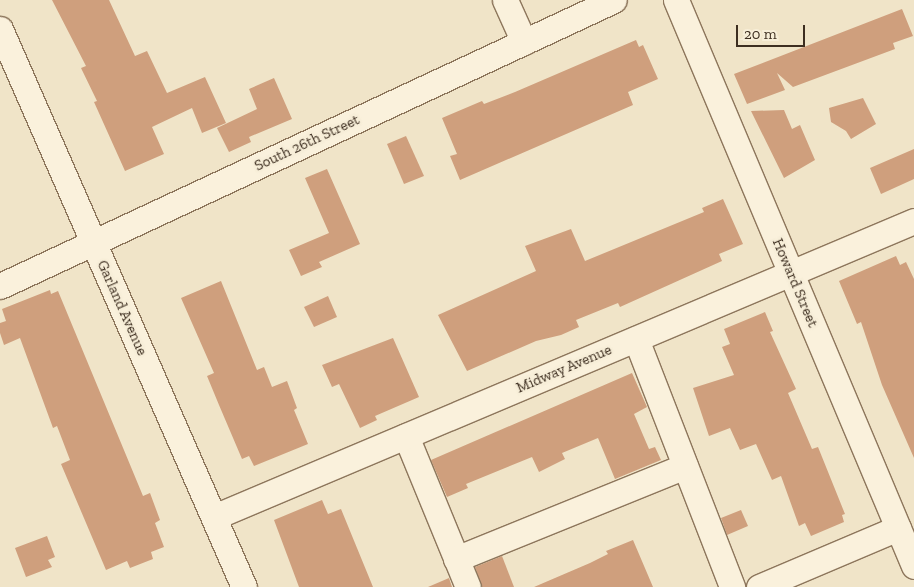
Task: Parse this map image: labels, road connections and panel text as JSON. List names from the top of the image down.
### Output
{
  "streets": {
    "street": [
      "South 26th Street",
      "Howard Street",
      "Garland Avenue",
      "Midway Avenue"
    ]
  },
  "crossings": [
    ["South 26th Street", "Garland Avenue"],
    ["Howard Street", "Midway Avenue"],
    ["Garland Avenue", "Midway Avenue"]
  ],
  "scale_bar": "20 m"
}
